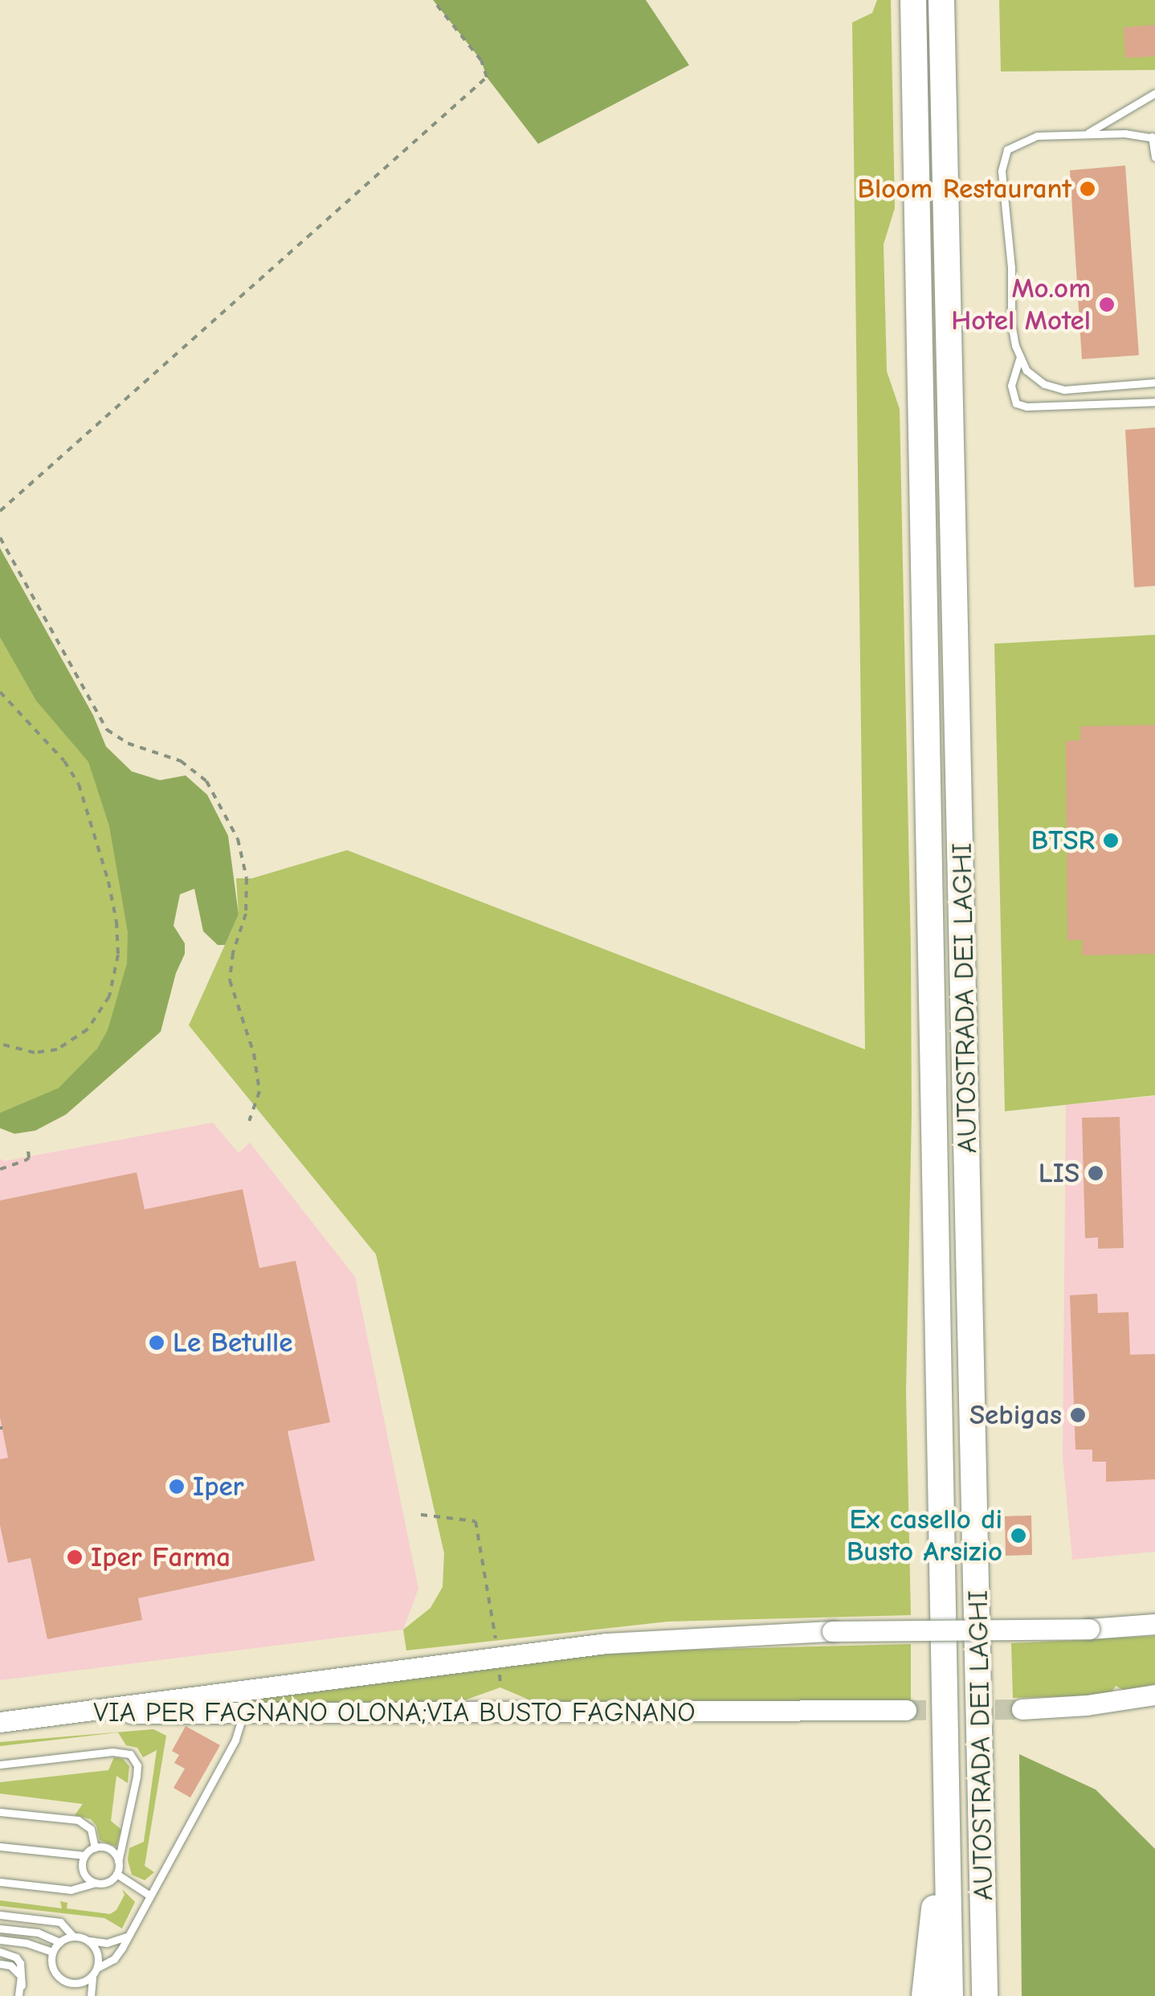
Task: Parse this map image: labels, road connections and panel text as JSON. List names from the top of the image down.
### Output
{
  "streets": {
    "highway": ["AUTOSTRADA DEI LAGHI"],
    "main road": ["VIA PER FAGNANO OLONA;VIA BUSTO FAGNANO"]
  },
  "places": [
    "Bloom Restaurant",
    "Mo.om Hotel Motel",
    "BTSR",
    "LIS",
    "Le Betulle",
    "Sebigas",
    "Iper",
    "Ex casello di Busto Arsizio",
    "Iper Farma"
  ]
}
